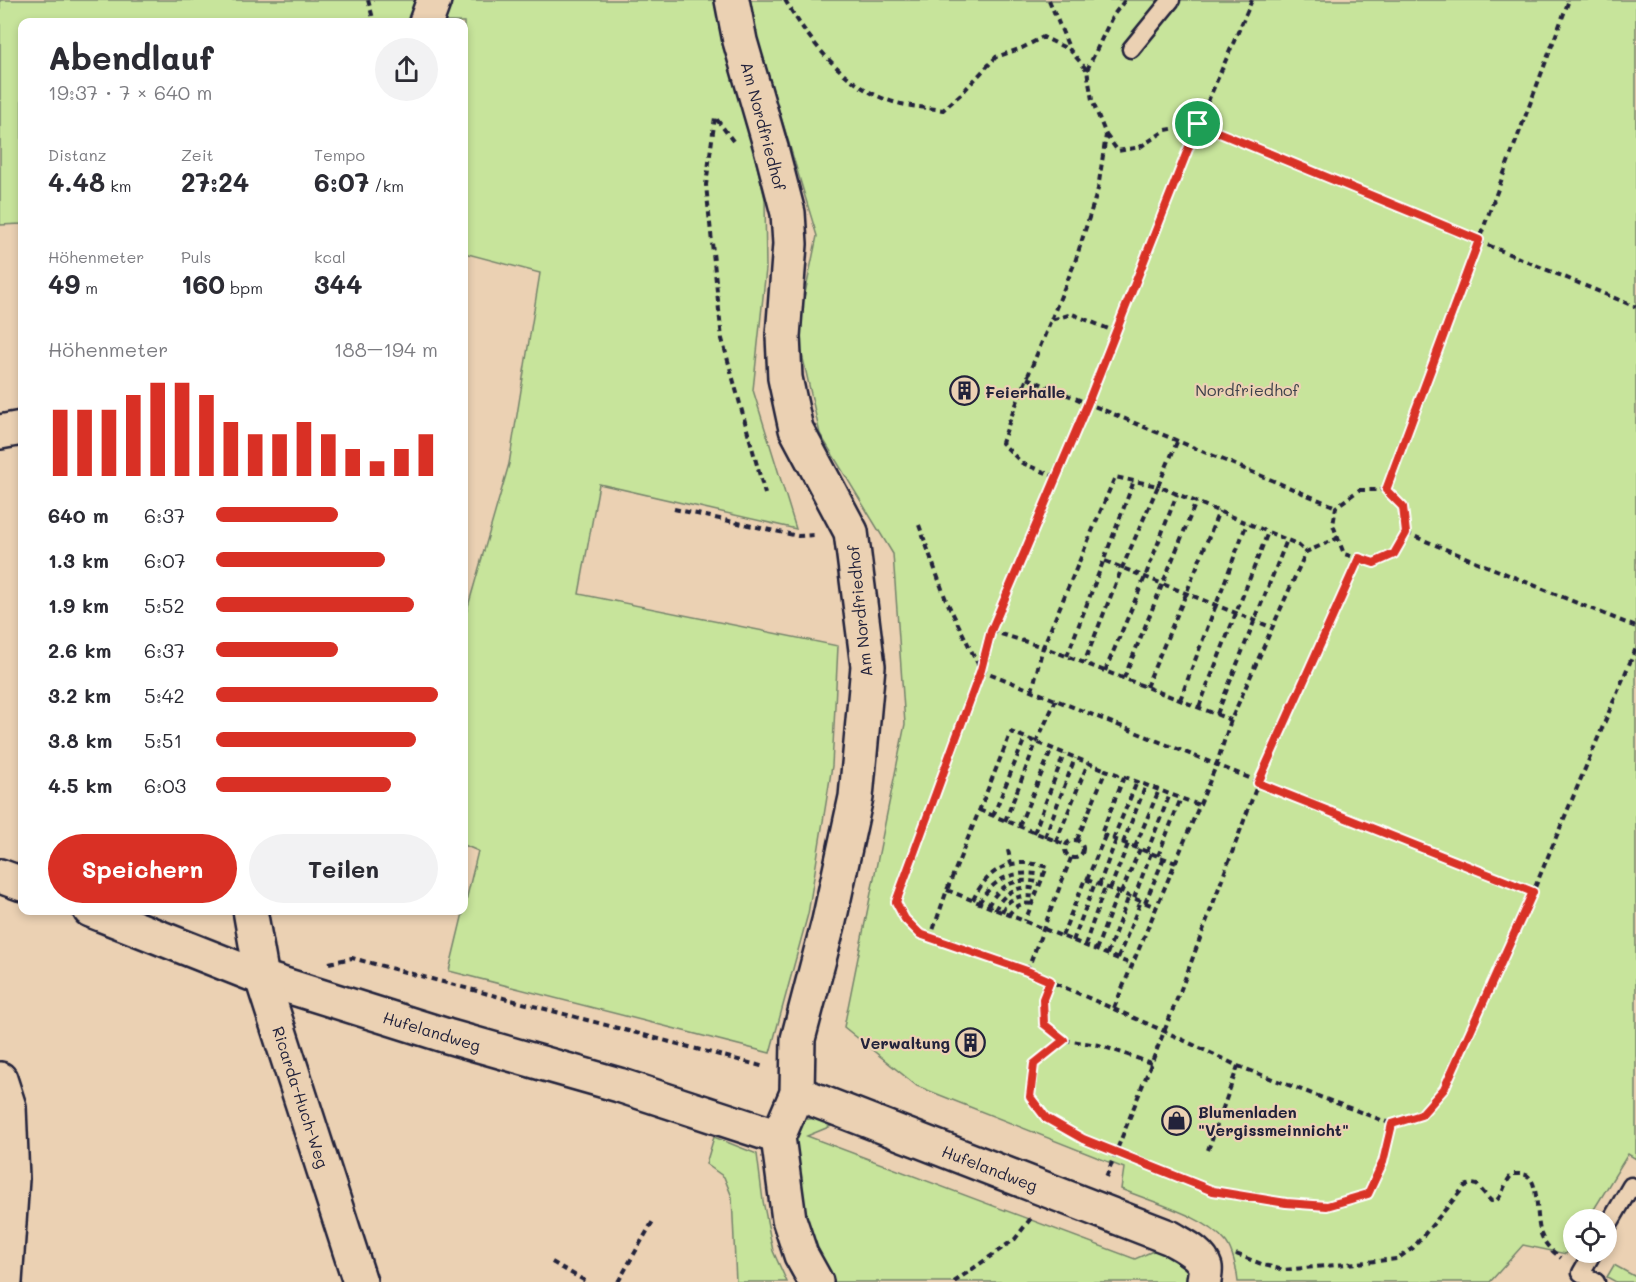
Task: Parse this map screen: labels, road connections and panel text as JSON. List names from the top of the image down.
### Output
{
  "streets": {
    "street": ["Am Nordfriedhof", "Hufelandweg", "Ricarda-Huch-Weg"]
  },
  "crossings": [
    ["Am Nordfriedhof", "Hufelandweg"],
    ["Hufelandweg", "Ricarda-Huch-Weg"]
  ],
  "parks": ["Nordfriedhof"],
  "places": {
    "building": ["Feierhalle", "Verwaltung"],
    "shop": ["Blumenladen \"Vergissmeinnicht\""]
  },
  "page": {
    "heading": ["Abendlauf", "19:37 · 7 × 640 m"],
    "stats": [
      ["Distanz", "4.48 km"],
      ["Zeit", "27:24"],
      ["Tempo", "6:07 /km"],
      ["Höhenmeter", "49 m"],
      ["Puls", "160 bpm"],
      ["kcal", "344"]
    ],
    "chart": ["Höhenmeter", "188–194 m"],
    "list": [
      {
        "name": "640 m",
        "note": "6:37"
      },
      {
        "name": "1.3 km",
        "note": "6:07"
      },
      {
        "name": "1.9 km",
        "note": "5:52"
      },
      {
        "name": "2.6 km",
        "note": "6:37"
      },
      {
        "name": "3.2 km",
        "note": "5:42"
      },
      {
        "name": "3.8 km",
        "note": "5:51"
      },
      {
        "name": "4.5 km",
        "note": "6:03"
      }
    ],
    "buttons": ["Speichern", "Teilen"]
  }
}
